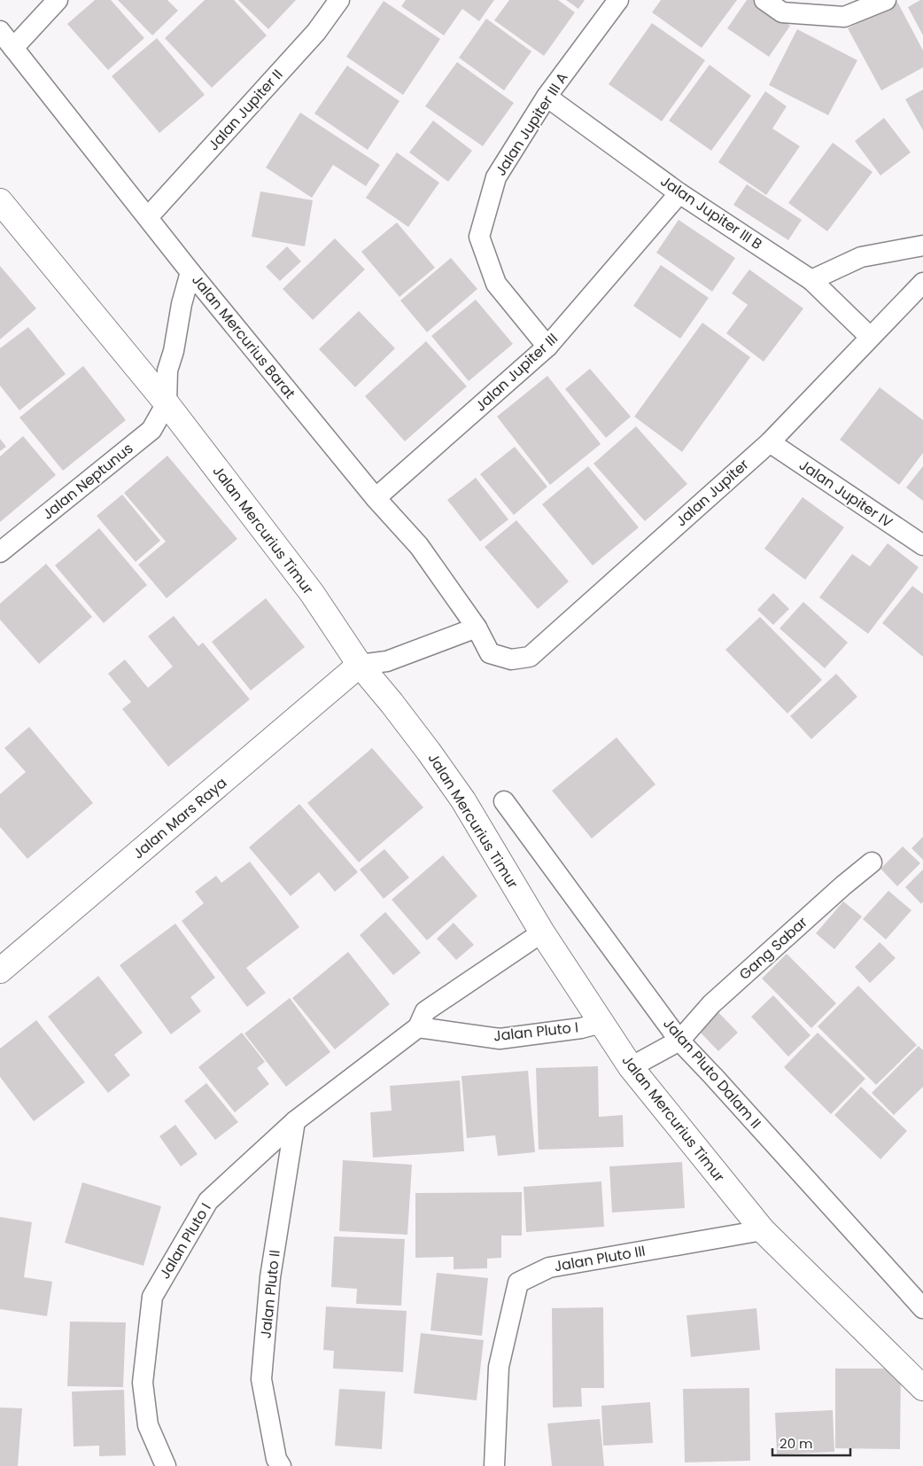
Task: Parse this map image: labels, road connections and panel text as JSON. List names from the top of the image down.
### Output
{
  "streets": {
    "street": [
      "Jalan Jupiter II",
      "Jalan Jupiter III A",
      "Jalan Jupiter III B",
      "Jalan Mercurius Barat",
      "Jalan Jupiter III",
      "Jalan Neptunus",
      "Jalan Jupiter",
      "Jalan Jupiter IV",
      "Jalan Mercurius Timur",
      "Jalan Mars Raya",
      "Gang Sabar",
      "Jalan Pluto I",
      "Jalan Pluto Dalam II",
      "Jalan Pluto III",
      "Jalan Pluto II"
    ]
  },
  "crossings": [
    ["Jalan Jupiter II", "Jalan Mercurius Barat"],
    ["Jalan Jupiter III A", "Jalan Jupiter III B"],
    ["Jalan Jupiter III A", "Jalan Jupiter III"],
    ["Jalan Jupiter III B", "Jalan Jupiter III"],
    ["Jalan Jupiter III B", "Jalan Jupiter"],
    ["Jalan Mercurius Barat", "Jalan Jupiter III"],
    ["Jalan Mercurius Barat", "Jalan Jupiter"],
    ["Jalan Neptunus", "Jalan Mercurius Timur"],
    ["Jalan Jupiter", "Jalan Jupiter IV"],
    ["Jalan Mercurius Timur", "Jalan Mars Raya"],
    ["Jalan Mercurius Timur", "Gang Sabar"],
    ["Jalan Mercurius Timur", "Jalan Pluto I"],
    ["Jalan Mercurius Timur", "Jalan Pluto III"],
    ["Gang Sabar", "Jalan Pluto Dalam II"],
    ["Jalan Pluto I", "Jalan Pluto II"]
  ],
  "scale_bar": "20 m"
}
